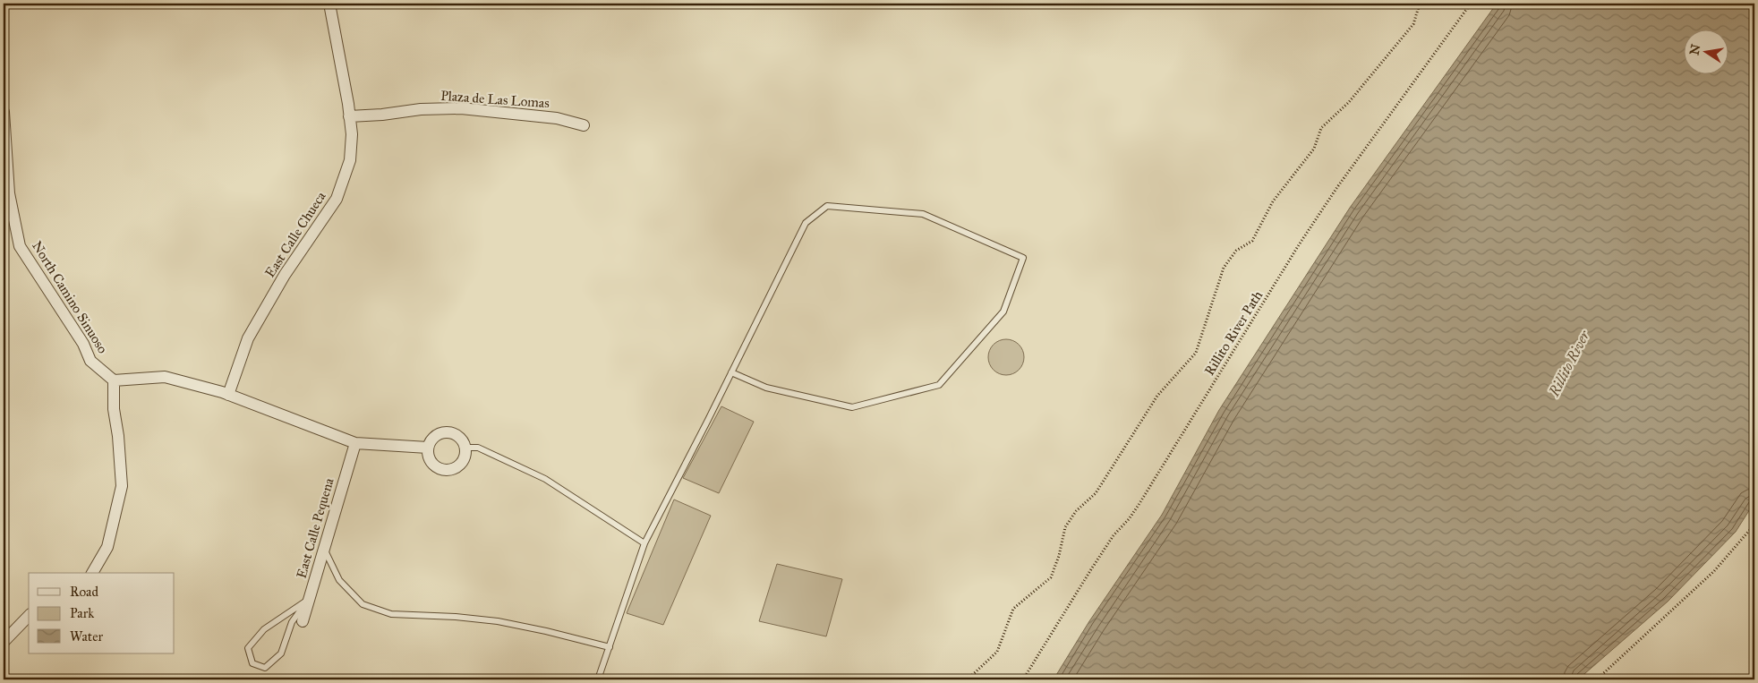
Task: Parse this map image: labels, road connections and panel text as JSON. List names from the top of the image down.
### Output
{
  "streets": {
    "street": [
      "Plaza de Las Lomas",
      "East Calle Chueca",
      "North Camino Sinuoso",
      "East Calle Pequena"
    ],
    "path": ["Rillito River Path"]
  },
  "crossings": [
    ["Plaza de Las Lomas", "East Calle Chueca"]
  ],
  "water": ["Rillito River"],
  "legend": ["Road", "Park", "Water"],
  "north": "left"
}
